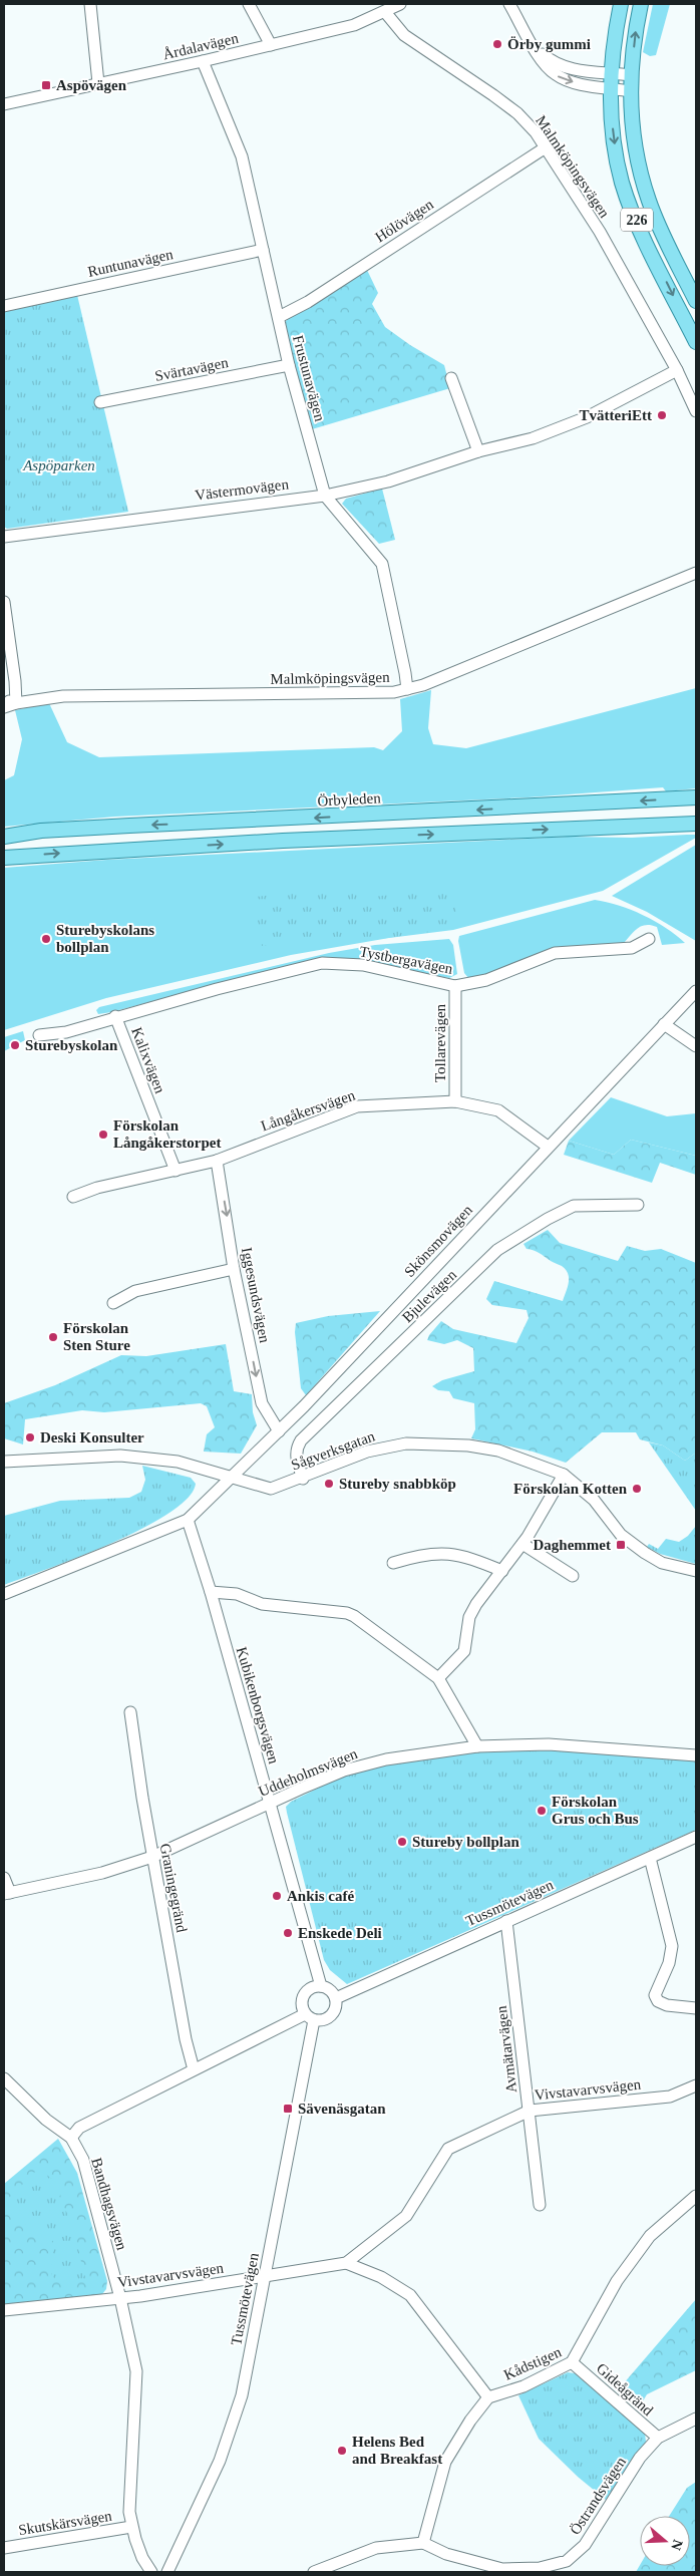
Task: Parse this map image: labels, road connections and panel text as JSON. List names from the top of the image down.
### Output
{
  "streets": {
    "main road": ["226", "Örbyleden"],
    "street": [
      "Årdalavägen",
      "Malmköpingsvägen",
      "Hölövägen",
      "Runtunavägen",
      "Svärtavägen",
      "Frustunavägen",
      "Västermovägen",
      "Tystbergavägen",
      "Tollarevägen",
      "Kalixvägen",
      "Långåkersvägen",
      "Skönsmovägen",
      "Iggesundsvägen",
      "Bjulevägen",
      "Sågverksgatan",
      "Kubikenborgsvägen",
      "Uddeholmsvägen",
      "Graningegränd",
      "Tussmötevägen",
      "Avmätarvägen",
      "Vivstavarvsvägen",
      "Bandhagsvägen",
      "Kådstigen",
      "Gideågränd",
      "Östrandsvägen",
      "Skutskärsvägen"
    ]
  },
  "crossings": [
    ["Årdalavägen", "Malmköpingsvägen"],
    ["Årdalavägen", "Frustunavägen"],
    ["Malmköpingsvägen", "Hölövägen"],
    ["Malmköpingsvägen", "Frustunavägen"],
    ["Malmköpingsvägen", "Västermovägen"],
    ["Hölövägen", "Frustunavägen"],
    ["Runtunavägen", "Frustunavägen"],
    ["Svärtavägen", "Frustunavägen"],
    ["Frustunavägen", "Västermovägen"],
    ["Tystbergavägen", "Tollarevägen"],
    ["Tystbergavägen", "Kalixvägen"],
    ["Tollarevägen", "Långåkersvägen"],
    ["Kalixvägen", "Långåkersvägen"],
    ["Långåkersvägen", "Skönsmovägen"],
    ["Långåkersvägen", "Iggesundsvägen"],
    ["Skönsmovägen", "Iggesundsvägen"],
    ["Skönsmovägen", "Sågverksgatan"],
    ["Bjulevägen", "Sågverksgatan"],
    ["Kubikenborgsvägen", "Uddeholmsvägen"],
    ["Kubikenborgsvägen", "Tussmötevägen"],
    ["Uddeholmsvägen", "Graningegränd"],
    ["Tussmötevägen", "Avmätarvägen"],
    ["Tussmötevägen", "Vivstavarvsvägen"],
    ["Avmätarvägen", "Vivstavarvsvägen"],
    ["Vivstavarvsvägen", "Bandhagsvägen"],
    ["Bandhagsvägen", "Skutskärsvägen"],
    ["Kådstigen", "Gideågränd"],
    ["Gideågränd", "Östrandsvägen"]
  ],
  "one_way": ["Iggesundsvägen"],
  "parks": ["Aspöparken"],
  "places": {
    "other": [
      "Örby gummi",
      "TvätteriEtt",
      "Sturebyskolans bollplan",
      "Sturebyskolan",
      "Förskolan Långåkerstorpet",
      "Förskolan Sten Sture",
      "Deski Konsulter",
      "Stureby snabbköp",
      "Förskolan Kotten",
      "Förskolan Grus och Bus",
      "Stureby bollplan",
      "Ankis café",
      "Enskede Deli",
      "Helens Bed and Breakfast"
    ],
    "transit": ["Aspövägen", "Daghemmet", "Sävenäsgatan"]
  },
  "north": "right"
}
